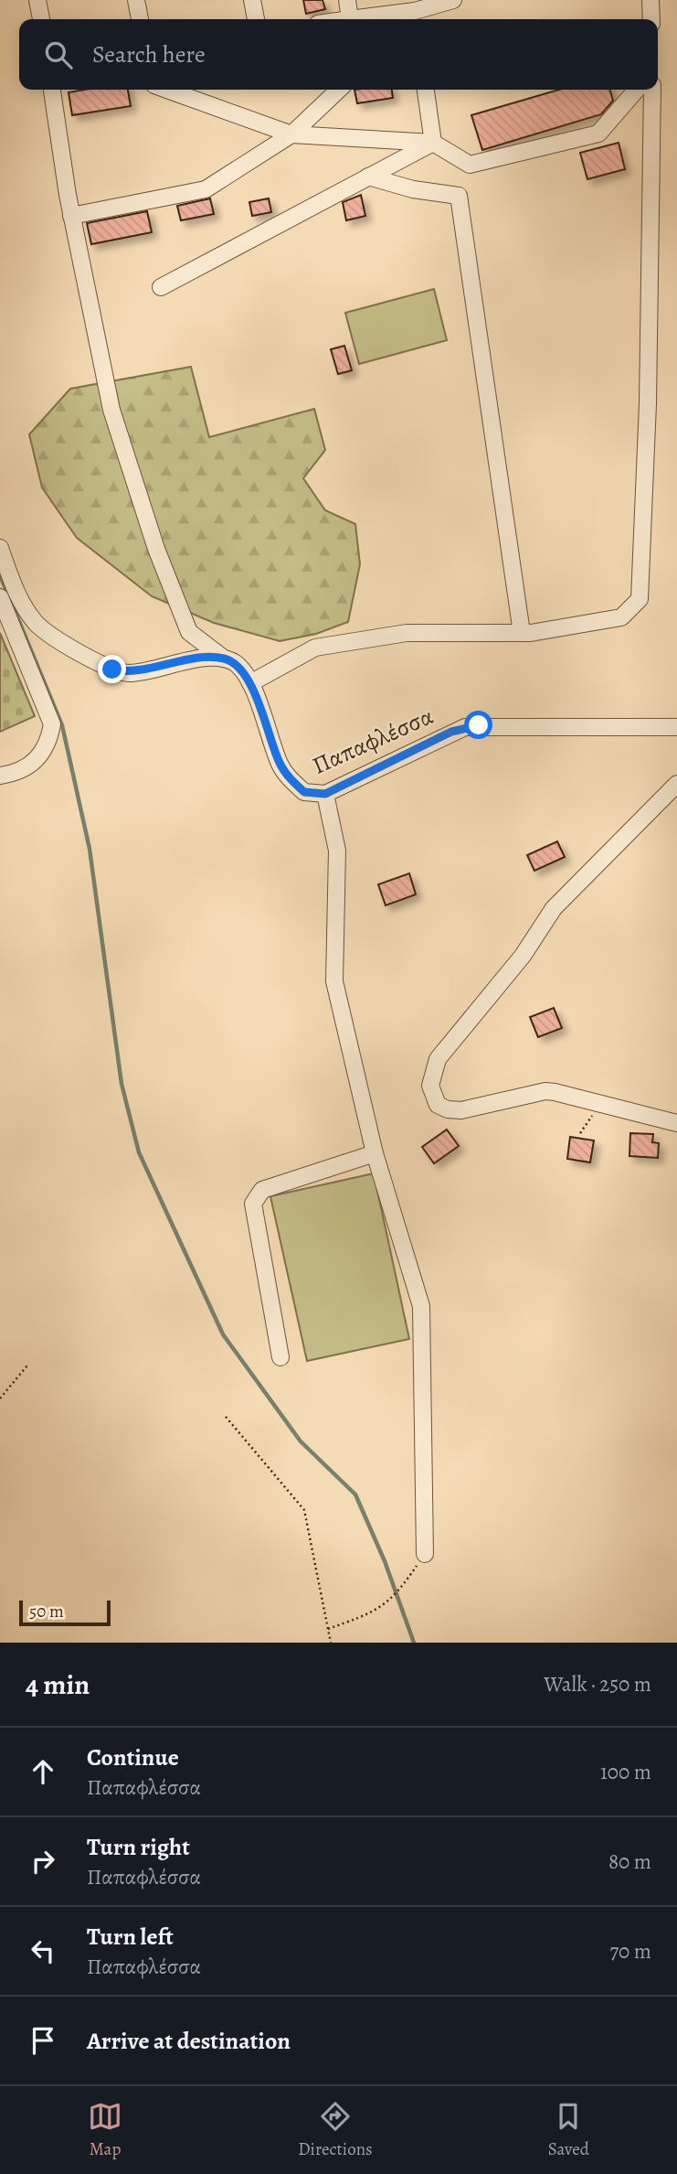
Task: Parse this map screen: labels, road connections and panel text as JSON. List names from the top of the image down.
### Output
{
  "streets": {
    "street": ["Παπαφλέσσα"]
  },
  "scale_bar": "50 m",
  "page": {
    "search": "Search here",
    "scale": "50 m",
    "heading": ["4 min", "Walk · 250 m"],
    "list": [
      ["Continue", "Παπαφλέσσα", "100 m"],
      ["Turn right", "Παπαφλέσσα", "80 m"],
      ["Turn left", "Παπαφλέσσα", "70 m"],
      "Arrive at destination"
    ],
    "nav": ["Map", "Directions", "Saved"]
  }
}
